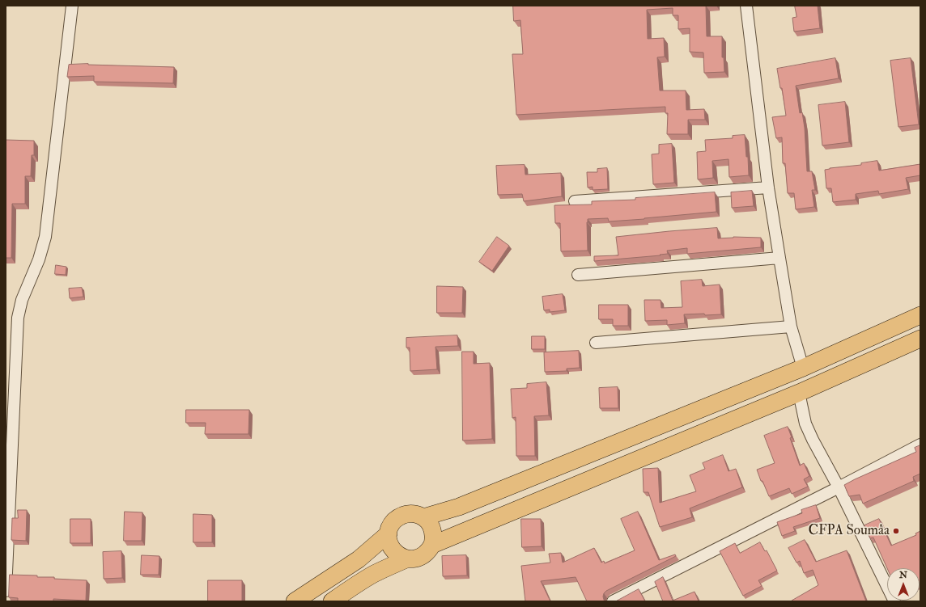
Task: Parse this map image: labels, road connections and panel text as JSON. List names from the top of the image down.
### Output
{
  "places": ["CFPA Soumâa"],
  "north": "top"
}
